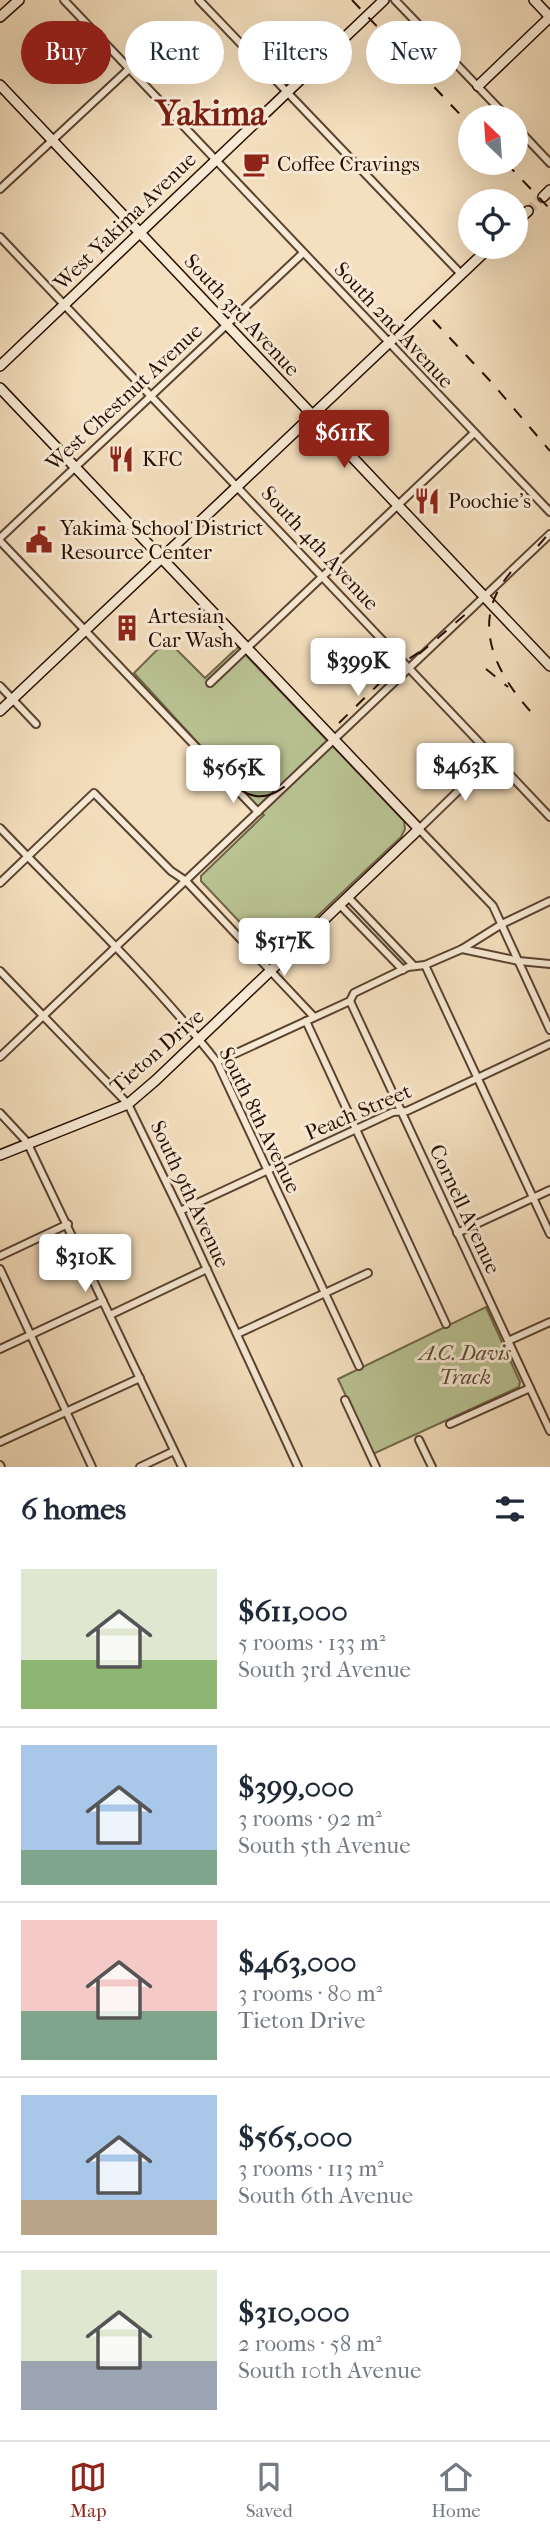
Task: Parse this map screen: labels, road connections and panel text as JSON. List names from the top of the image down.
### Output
{
  "streets": {
    "main road": ["West Yakima Avenue", "South 3rd Avenue", "Tieton Drive"],
    "street": [
      "South 2nd Avenue",
      "West Chestnut Avenue",
      "South 4th Avenue",
      "Peach Street",
      "South 8th Avenue",
      "South 9th Avenue",
      "Cornell Avenue"
    ]
  },
  "crossings": [
    ["West Yakima Avenue", "South 3rd Avenue"],
    ["West Yakima Avenue", "South 2nd Avenue"],
    ["West Yakima Avenue", "South 4th Avenue"],
    ["South 3rd Avenue", "West Chestnut Avenue"],
    ["South 2nd Avenue", "West Chestnut Avenue"],
    ["West Chestnut Avenue", "South 4th Avenue"],
    ["South 4th Avenue", "Tieton Drive"],
    ["Tieton Drive", "South 8th Avenue"],
    ["Tieton Drive", "South 9th Avenue"],
    ["Peach Street", "South 8th Avenue"],
    ["Peach Street", "South 9th Avenue"],
    ["Peach Street", "Cornell Avenue"]
  ],
  "districts": ["Yakima"],
  "parks": ["A.C. Davis Track"],
  "places": {
    "cafe": ["Coffee Cravings"],
    "restaurant": ["KFC", "Poochie's"],
    "public building": ["Yakima School District Resource Center"],
    "building": ["Artesian Car Wash"]
  },
  "north": "top left",
  "page": {
    "chip": [
      "Buy",
      "Rent",
      "Filters",
      "New"
    ],
    "price": [
      "$611K",
      "$399K",
      "$463K",
      "$565K",
      "$517K",
      "$310K"
    ],
    "heading": "6 homes",
    "list": [
      {
        "name": "$611,000",
        "note": "5 rooms · 133 m² · South 3rd Avenue"
      },
      {
        "name": "$399,000",
        "note": "3 rooms · 92 m² · South 5th Avenue"
      },
      {
        "name": "$463,000",
        "note": "3 rooms · 80 m² · Tieton Drive"
      },
      {
        "name": "$565,000",
        "note": "3 rooms · 113 m² · South 6th Avenue"
      },
      {
        "name": "$310,000",
        "note": "2 rooms · 58 m² · South 10th Avenue"
      }
    ],
    "tabs": ["Map", "Saved", "Home"]
  }
}
